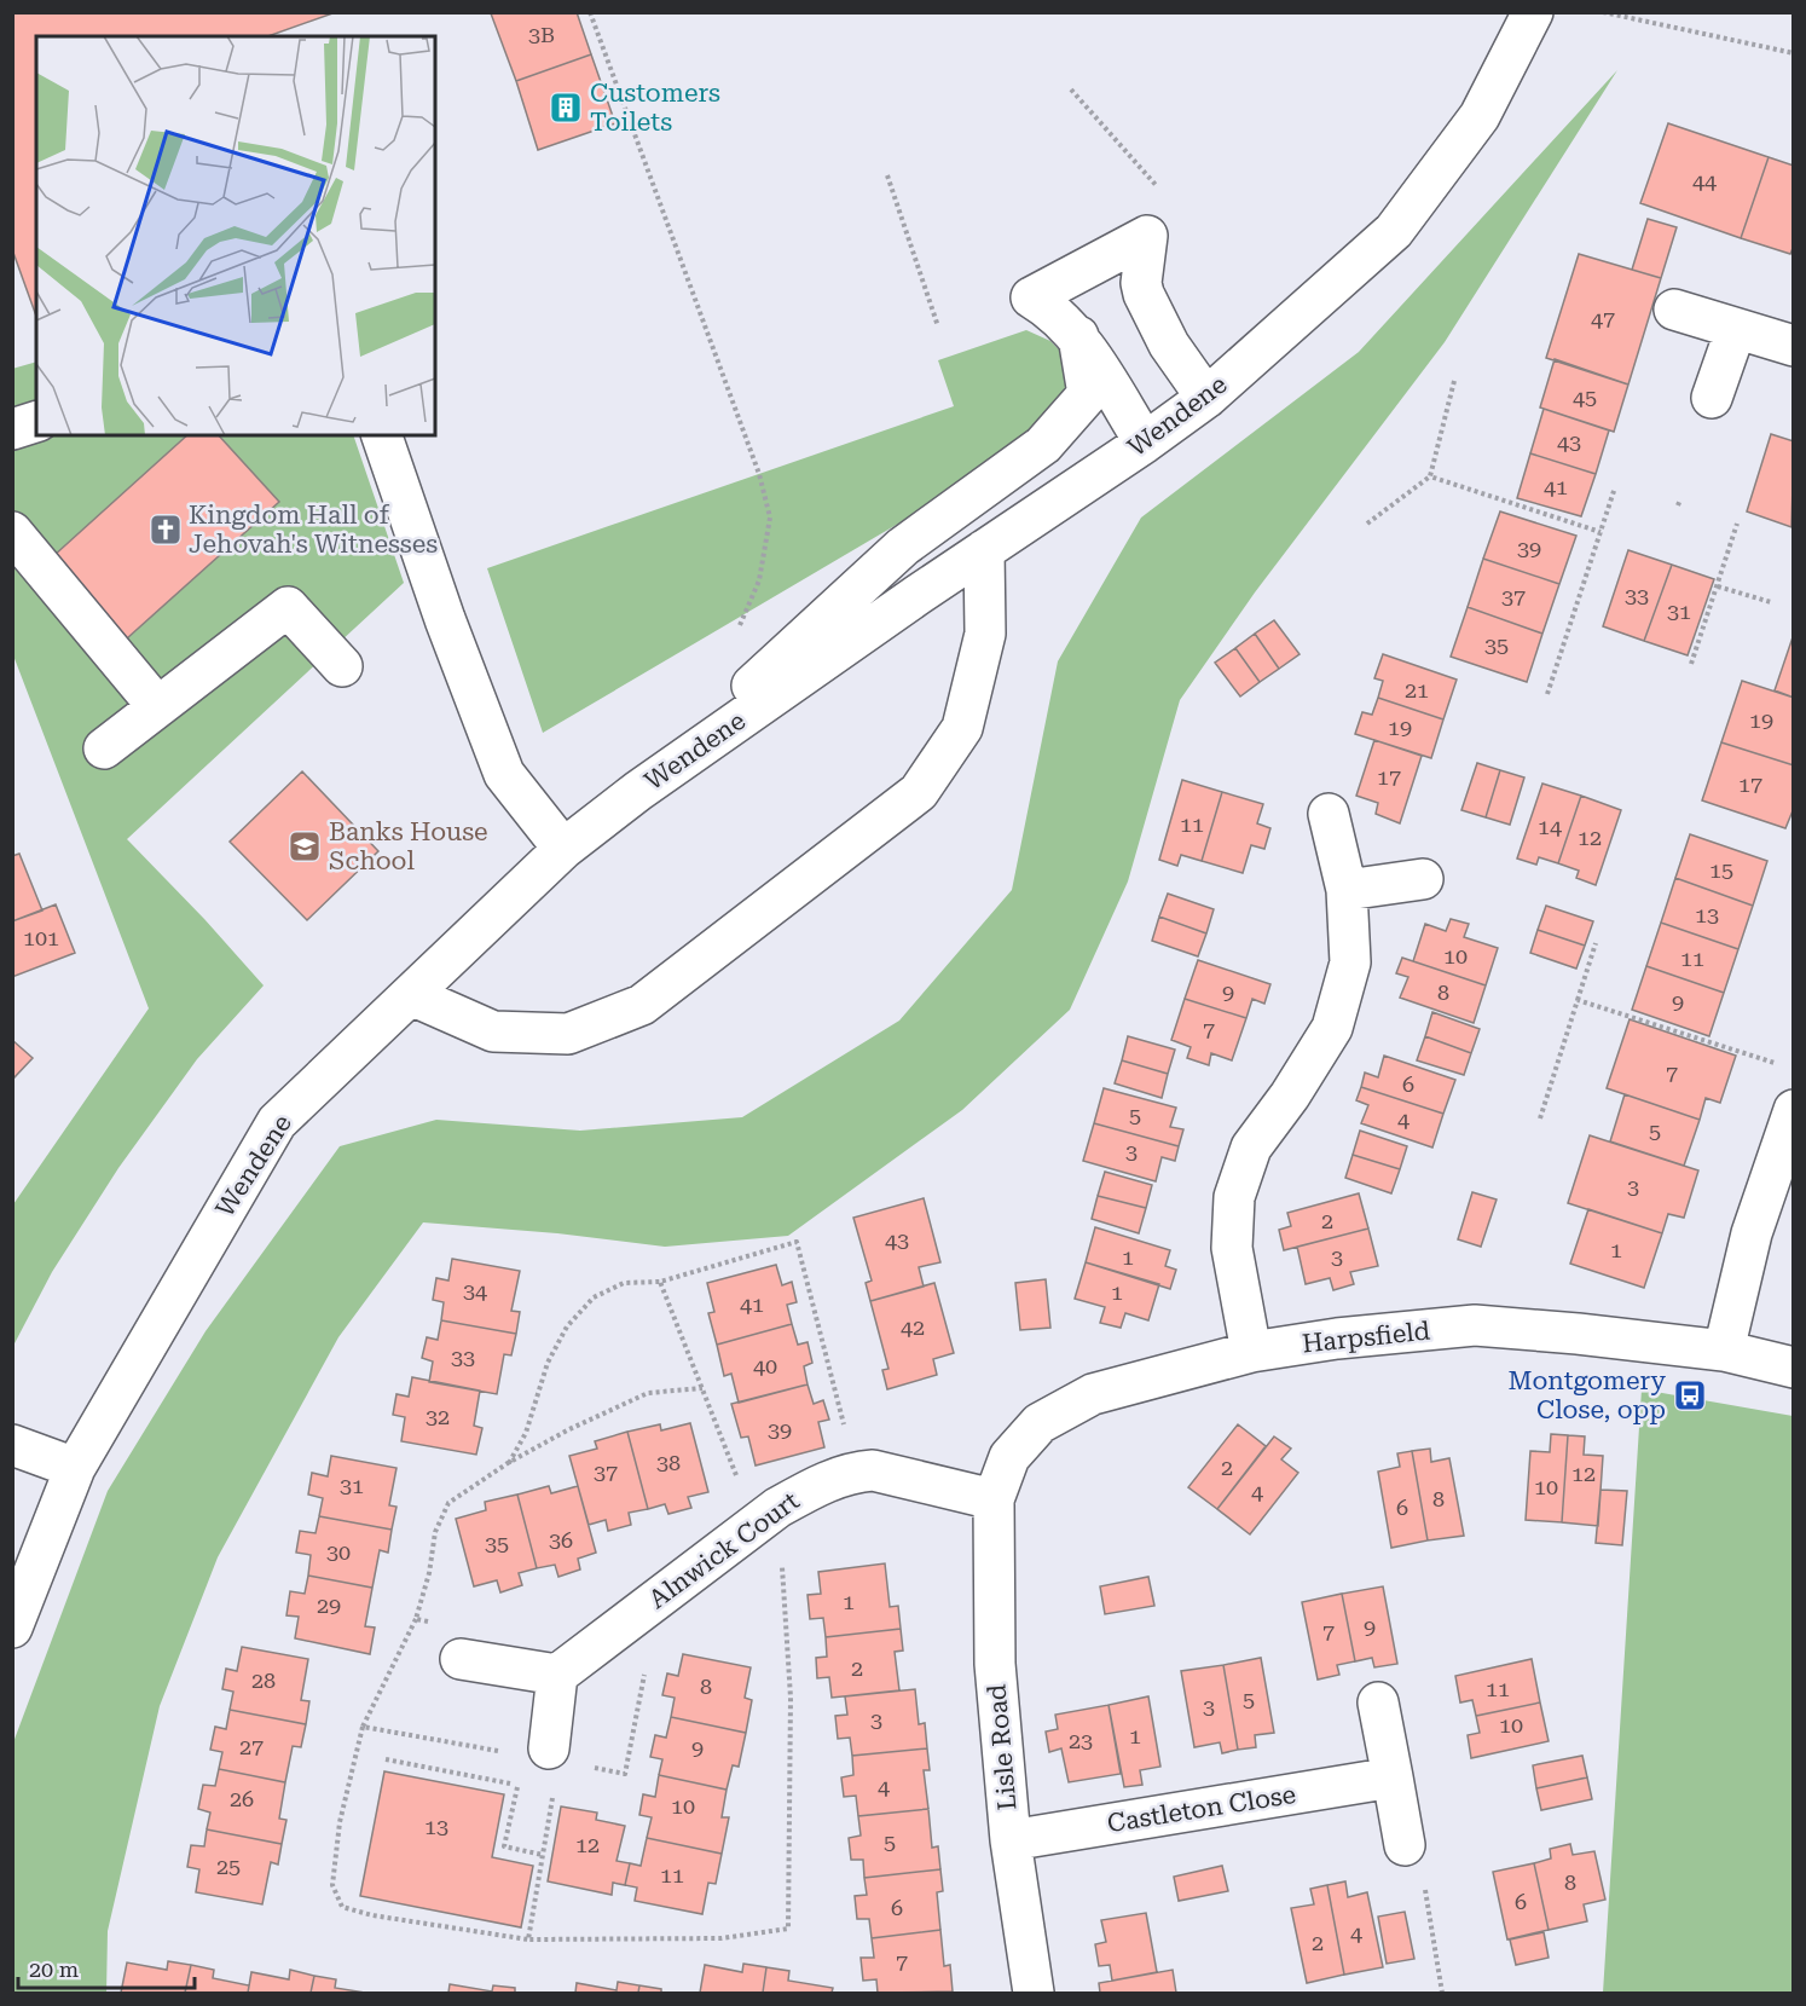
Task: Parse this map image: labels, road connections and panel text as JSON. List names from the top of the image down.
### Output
{
  "streets": {
    "street": [
      "Wendene",
      "Harpsfield",
      "Alnwick Court",
      "Lisle Road",
      "Castleton Close"
    ]
  },
  "crossings": [
    ["Harpsfield", "Alnwick Court"],
    ["Harpsfield", "Lisle Road"],
    ["Alnwick Court", "Lisle Road"],
    ["Lisle Road", "Castleton Close"]
  ],
  "places": {
    "building": ["Customers Toilets"],
    "church": ["Kingdom Hall of Jehovah's Witnesses"],
    "school or university": ["Banks House School"],
    "bus stop": ["Montgomery Close, opp"]
  },
  "house_numbers": [
    "3B",
    "44",
    "47",
    "45",
    "43",
    "41",
    "39",
    "33",
    "37",
    "31",
    "35",
    "21",
    "19",
    "19",
    "17",
    "17",
    "11",
    "14",
    "12",
    "15",
    "13",
    "101",
    "10",
    "11",
    "9",
    "8",
    "9",
    "7",
    "7",
    "6",
    "5",
    "4",
    "5",
    "3",
    "3",
    "2",
    "43",
    "1",
    "1",
    "3",
    "34",
    "1",
    "41",
    "42",
    "33",
    "40",
    "32",
    "39",
    "38",
    "2",
    "37",
    "12",
    "31",
    "10",
    "4",
    "8",
    "6",
    "36",
    "35",
    "30",
    "1",
    "29",
    "9",
    "7",
    "2",
    "28",
    "8",
    "11",
    "5",
    "3",
    "3",
    "10",
    "1",
    "23",
    "27",
    "9",
    "4",
    "26",
    "10",
    "13",
    "5",
    "12",
    "25",
    "11",
    "8",
    "6",
    "6",
    "4",
    "2",
    "7"
  ],
  "scale_bar": "20 m"
}
